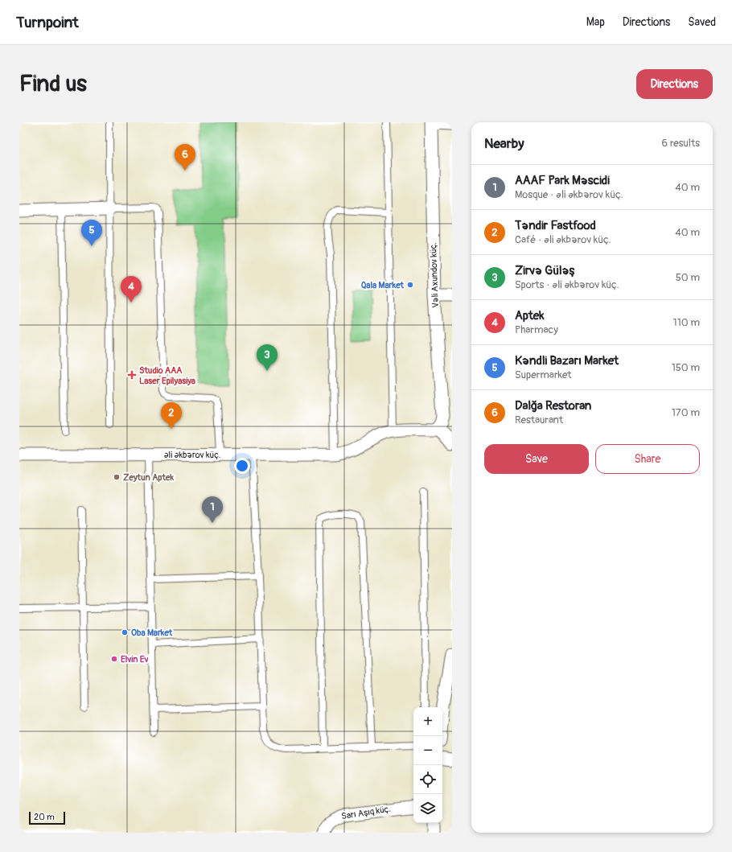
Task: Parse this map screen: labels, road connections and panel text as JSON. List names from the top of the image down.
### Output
{
  "streets": {
    "street": ["Vəli Axundov küç.", "Əli Əkbərov küç.", "Sarı Aşıq küç."]
  },
  "crossings": [
    ["Vəli Axundov küç.", "Əli Əkbərov küç."]
  ],
  "places": {
    "other": [
      "Qala Market",
      "Zeytun Aptek",
      "Oba Market",
      "Elvin Ev"
    ],
    "health": ["Studio AAA Laser Epilyasiya"]
  },
  "scale_bar": "20 m",
  "page": {
    "header": "Turnpoint",
    "nav": ["Map", "Directions", "Saved"],
    "buttons": [
      "Directions",
      ["Save", "Share"]
    ],
    "title": "Find us",
    "heading": ["Nearby", "6 results"],
    "pins": [
      "6",
      "5",
      "4",
      "3",
      "2",
      "1"
    ],
    "list": [
      {
        "mark": "1",
        "name": "AAAF Park Məscidi",
        "note": "Mosque · Əli Əkbərov küç.",
        "value": "40 m"
      },
      {
        "mark": "2",
        "name": "Təndir Fastfood",
        "note": "Café · Əli Əkbərov küç.",
        "value": "40 m"
      },
      {
        "mark": "3",
        "name": "Zirvə Güləş",
        "note": "Sports · Əli Əkbərov küç.",
        "value": "50 m"
      },
      {
        "mark": "4",
        "name": "Aptek",
        "note": "Pharmacy",
        "value": "110 m"
      },
      {
        "mark": "5",
        "name": "Kəndli Bazarı Market",
        "note": "Supermarket",
        "value": "150 m"
      },
      {
        "mark": "6",
        "name": "Dalğa Restoran",
        "note": "Restaurant",
        "value": "170 m"
      }
    ],
    "map_buttons": ["+", "−"],
    "scale": "20 m"
  }
}
